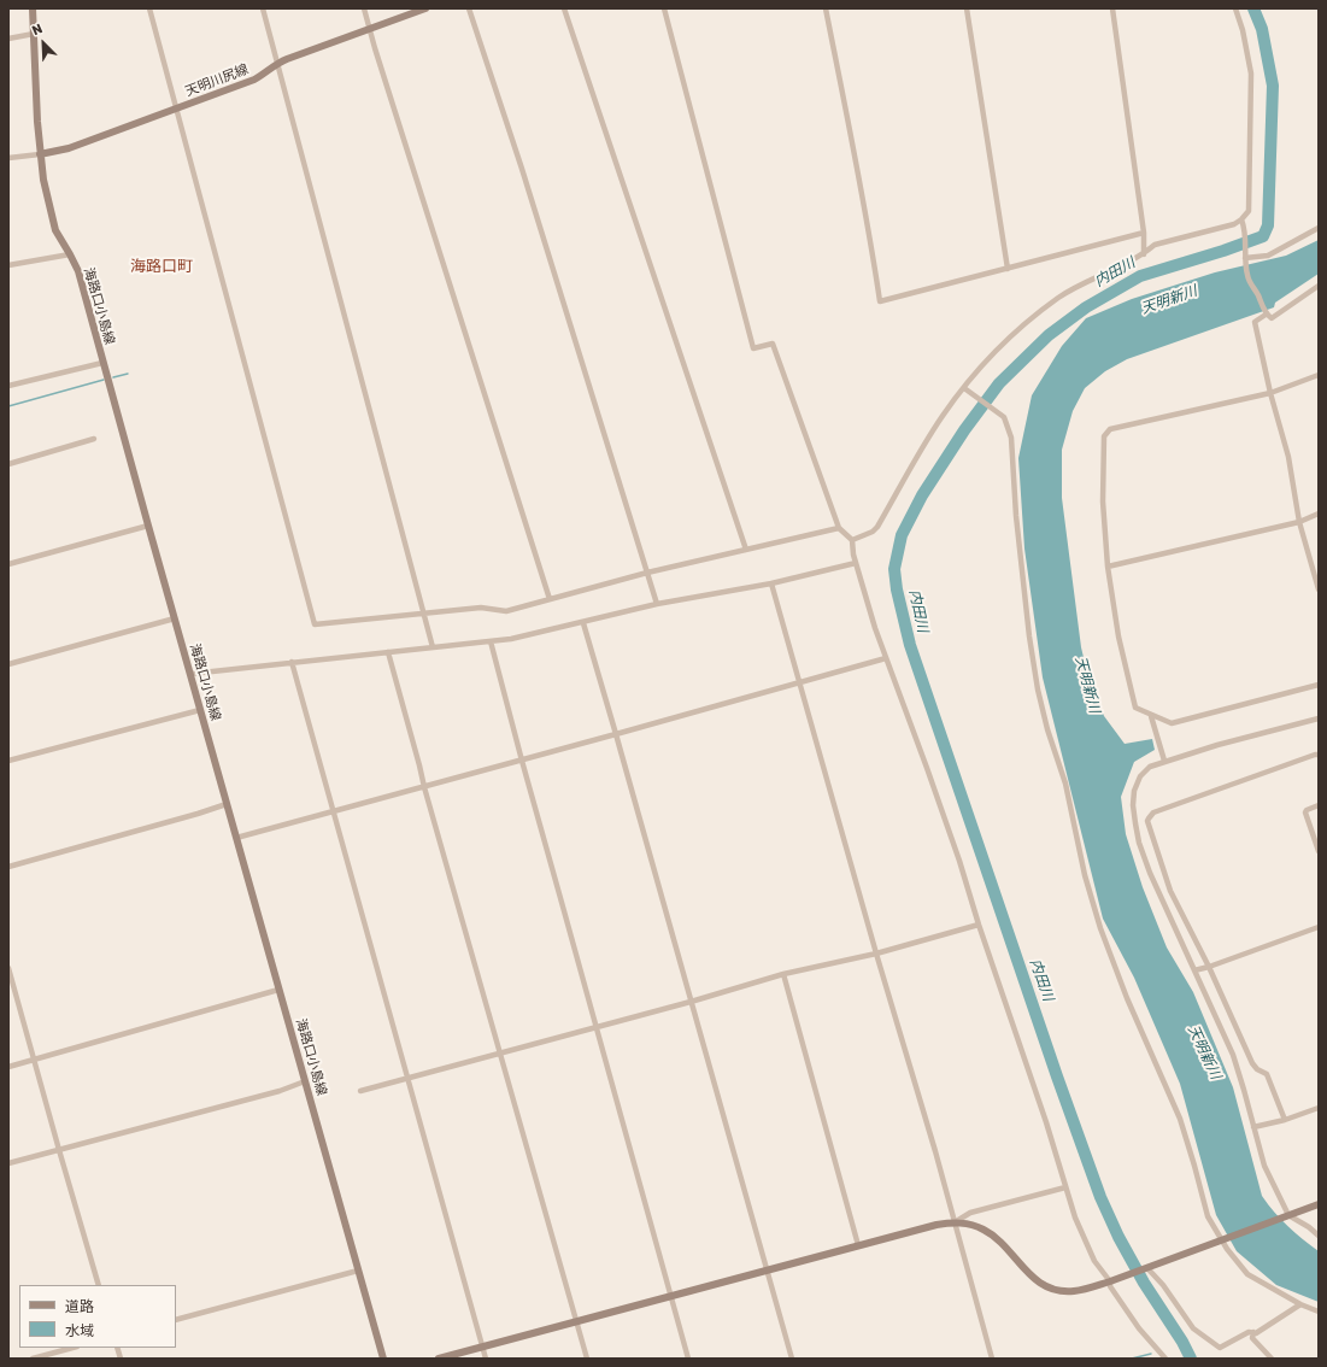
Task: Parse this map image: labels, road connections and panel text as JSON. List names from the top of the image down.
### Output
{
  "streets": {
    "main road": ["天明川尻線", "海路口小島線"]
  },
  "crossings": [
    ["天明川尻線", "海路口小島線"]
  ],
  "districts": ["海路口町"],
  "water": ["内田川", "天明新川"],
  "legend": ["道路", "水域"],
  "north": "top left"
}
